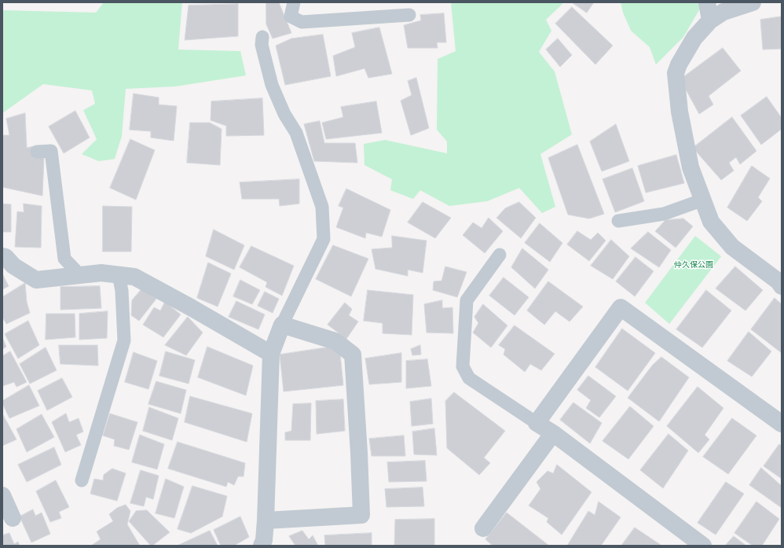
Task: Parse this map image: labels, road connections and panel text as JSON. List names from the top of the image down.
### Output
{
  "parks": ["仲久保公園"]
}
